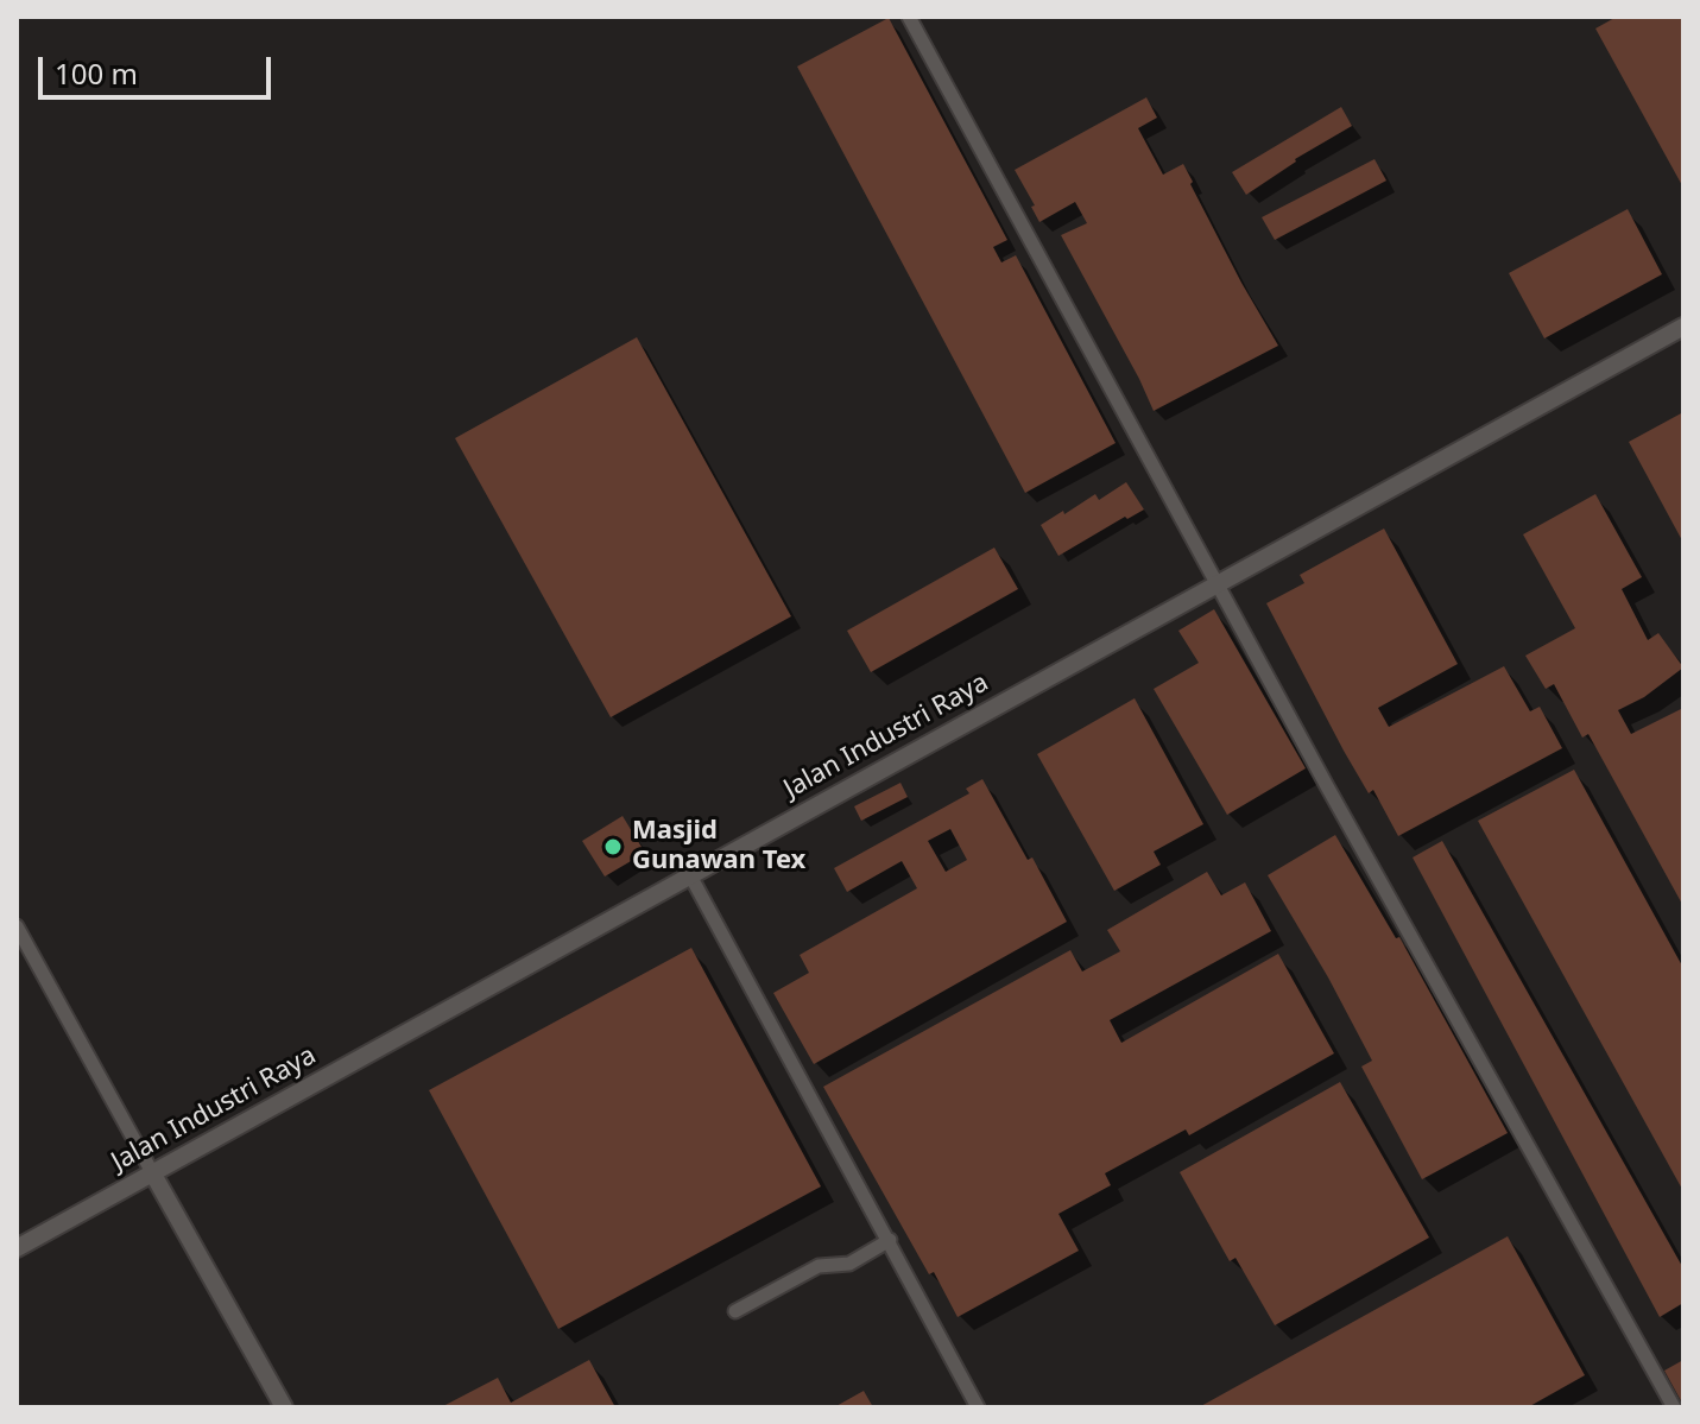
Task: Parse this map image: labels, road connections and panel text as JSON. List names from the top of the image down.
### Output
{
  "streets": {
    "street": ["Jalan Industri Raya"]
  },
  "places": ["Masjid Gunawan Tex"],
  "scale_bar": "100 m"
}
